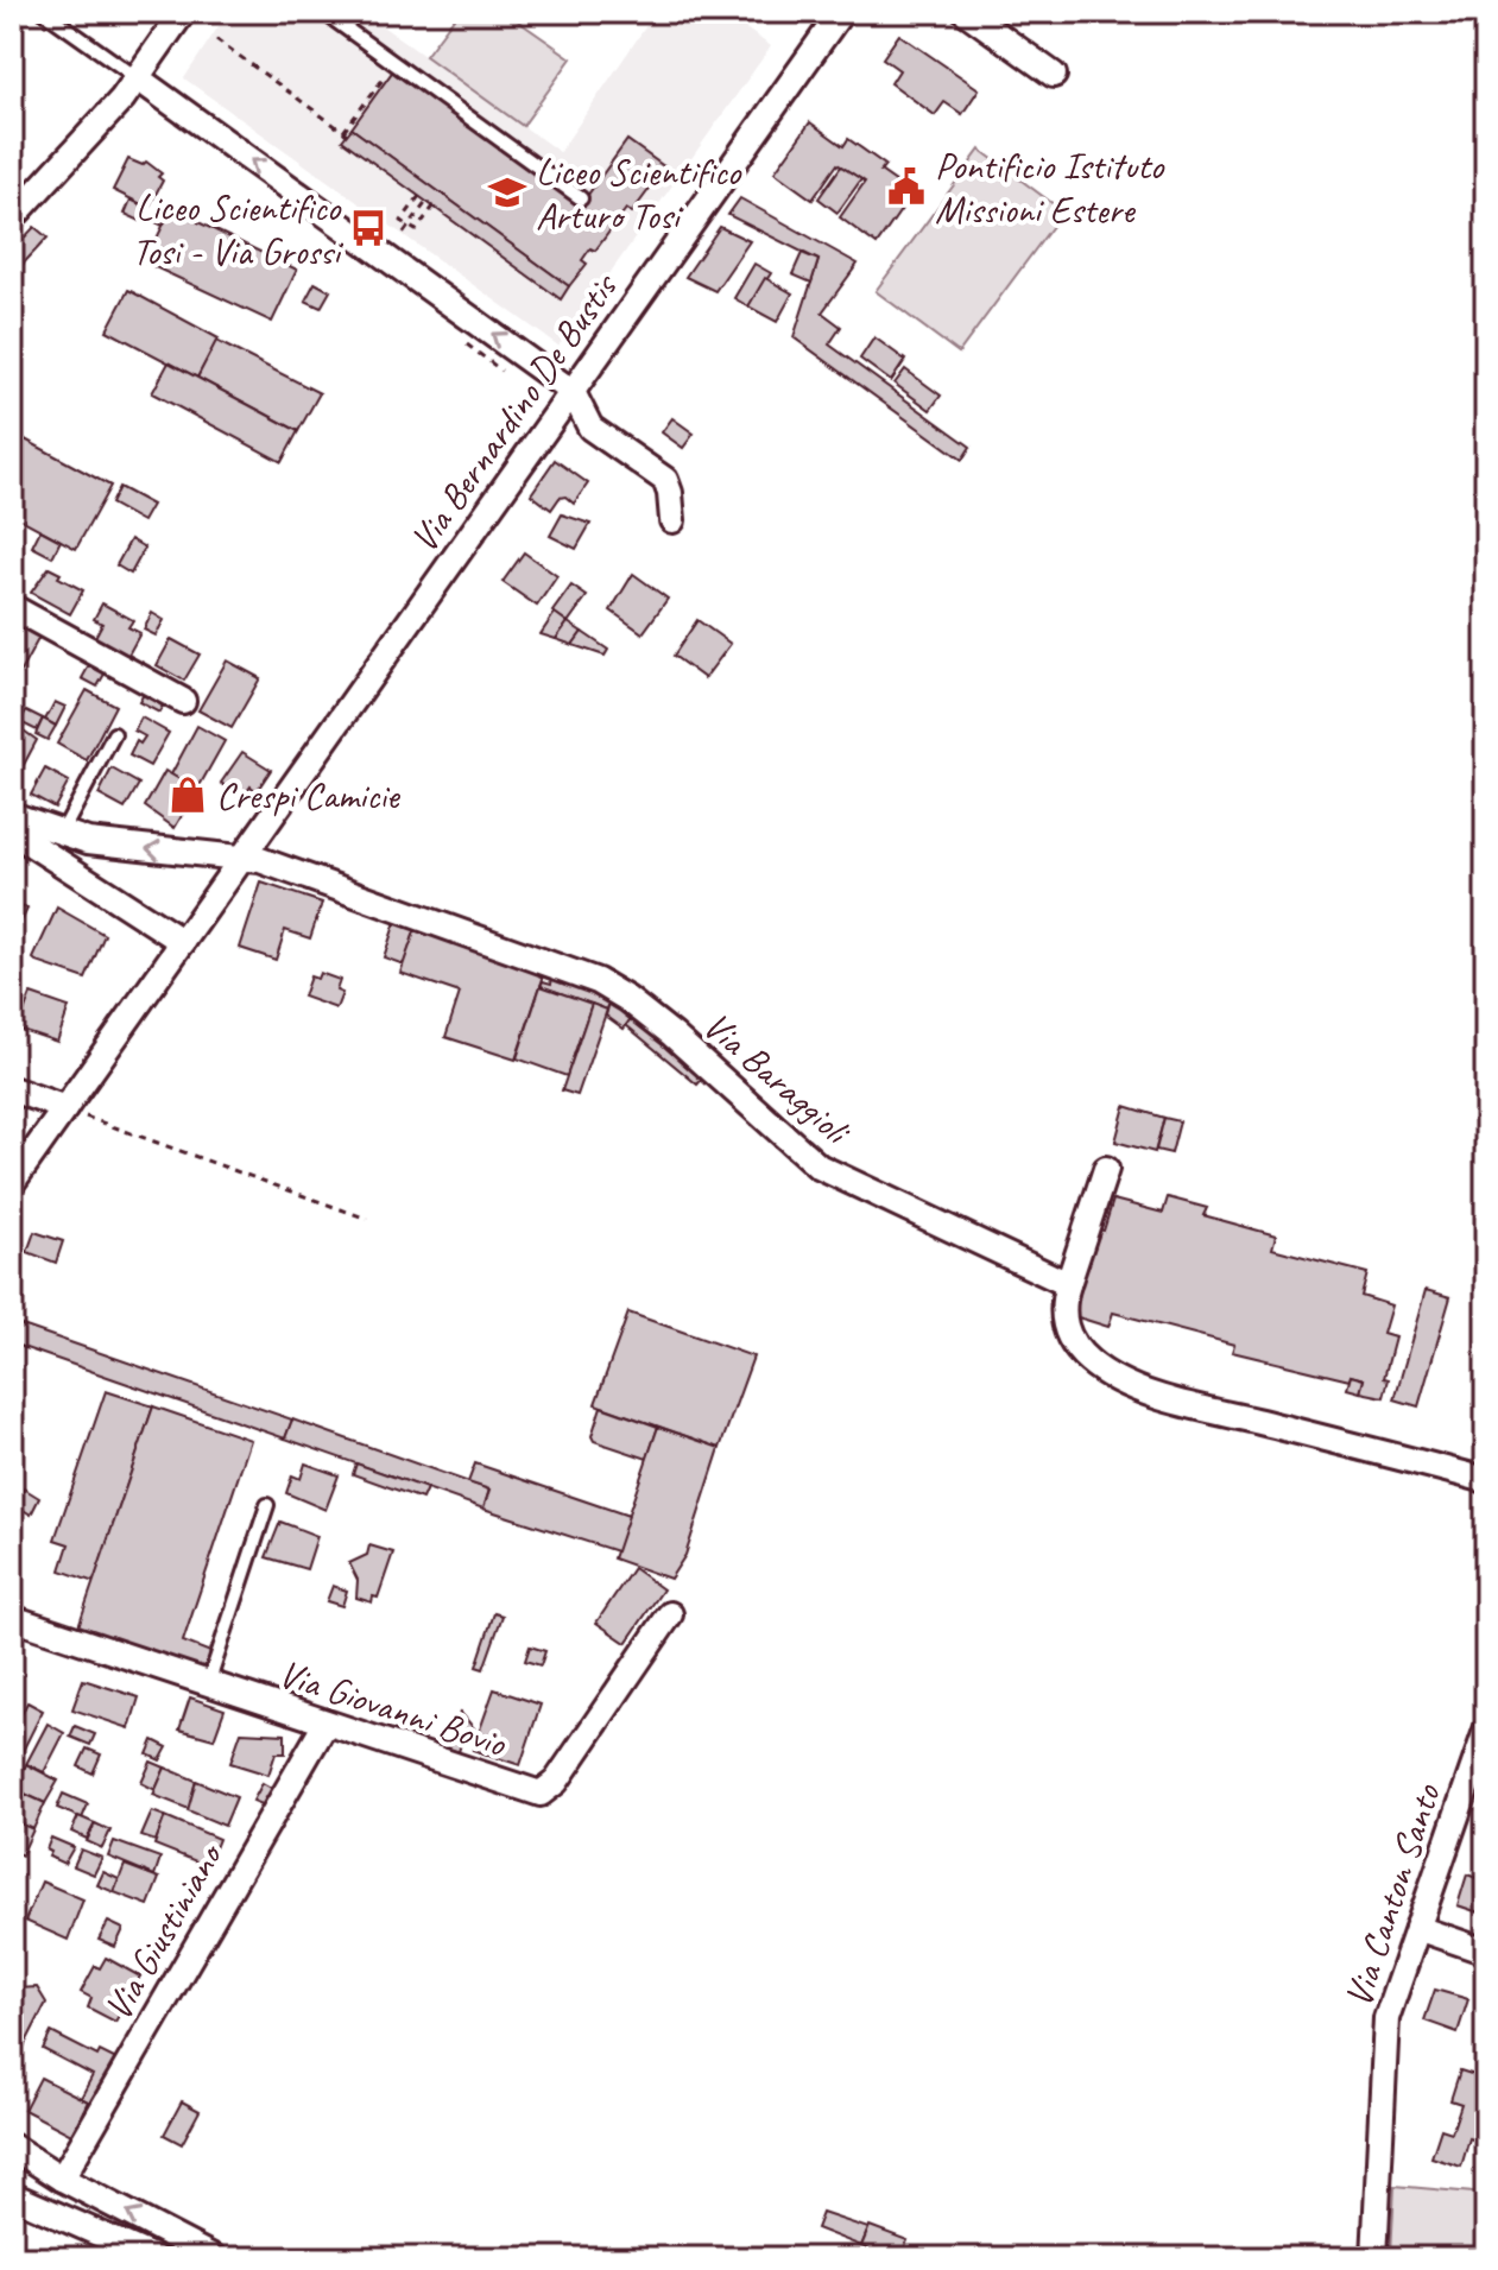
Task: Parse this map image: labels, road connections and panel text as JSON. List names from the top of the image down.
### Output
{
  "streets": {
    "street": [
      "Via Bernardino De Bustis",
      "Via Baraggioli",
      "Via Giovanni Bovio",
      "Via Canton Santo",
      "Via Giustiniano"
    ]
  },
  "crossings": [
    ["Via Bernardino De Bustis", "Via Baraggioli"],
    ["Via Giovanni Bovio", "Via Giustiniano"]
  ],
  "places": {
    "public building": ["Pontificio Istituto Missioni Estere"],
    "school or university": ["Liceo Scientifico Arturo Tosi"],
    "bus stop": ["Liceo Scientifico Tosi - Via Grossi"],
    "shop": ["Crespi Camicie"]
  }
}
